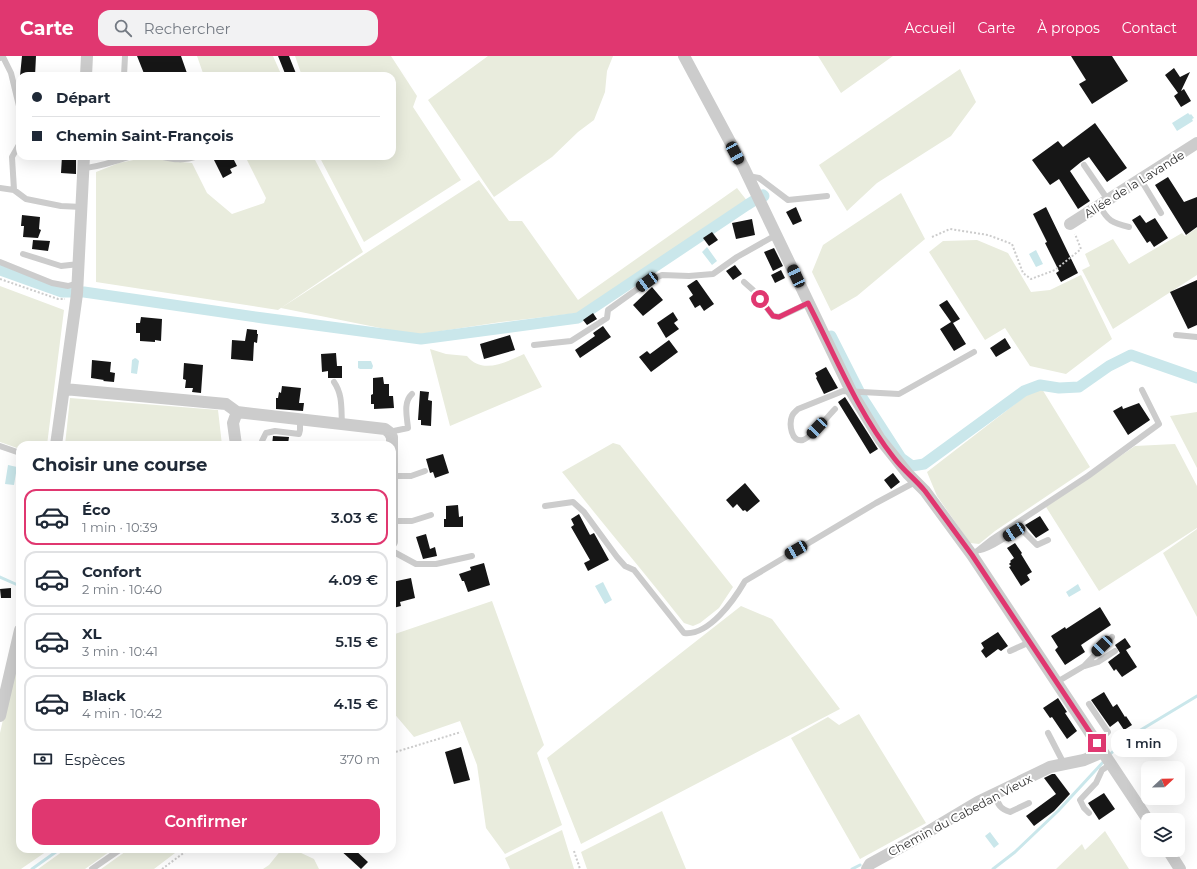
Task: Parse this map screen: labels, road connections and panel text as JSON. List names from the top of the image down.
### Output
{
  "streets": {
    "street": ["Allée de la Lavande", "Chemin du Cabedan Vieux"]
  },
  "north": "right",
  "page": {
    "header": "Carte",
    "search": "Rechercher",
    "nav": [
      "Accueil",
      "Carte",
      "À propos",
      "Contact"
    ],
    "banner": ["Départ", "Chemin Saint-François"],
    "heading": "Choisir une course",
    "list": [
      {
        "name": "Éco",
        "note": "1 min · 10:39",
        "value": "3.03 €"
      },
      {
        "name": "Confort",
        "note": "2 min · 10:40",
        "value": "4.09 €"
      },
      {
        "name": "XL",
        "note": "3 min · 10:41",
        "value": "5.15 €"
      },
      {
        "name": "Black",
        "note": "4 min · 10:42",
        "value": "4.15 €"
      }
    ],
    "bubble": "1 min",
    "pay": ["Espèces", "370 m"],
    "buttons": "Confirmer"
  }
}
